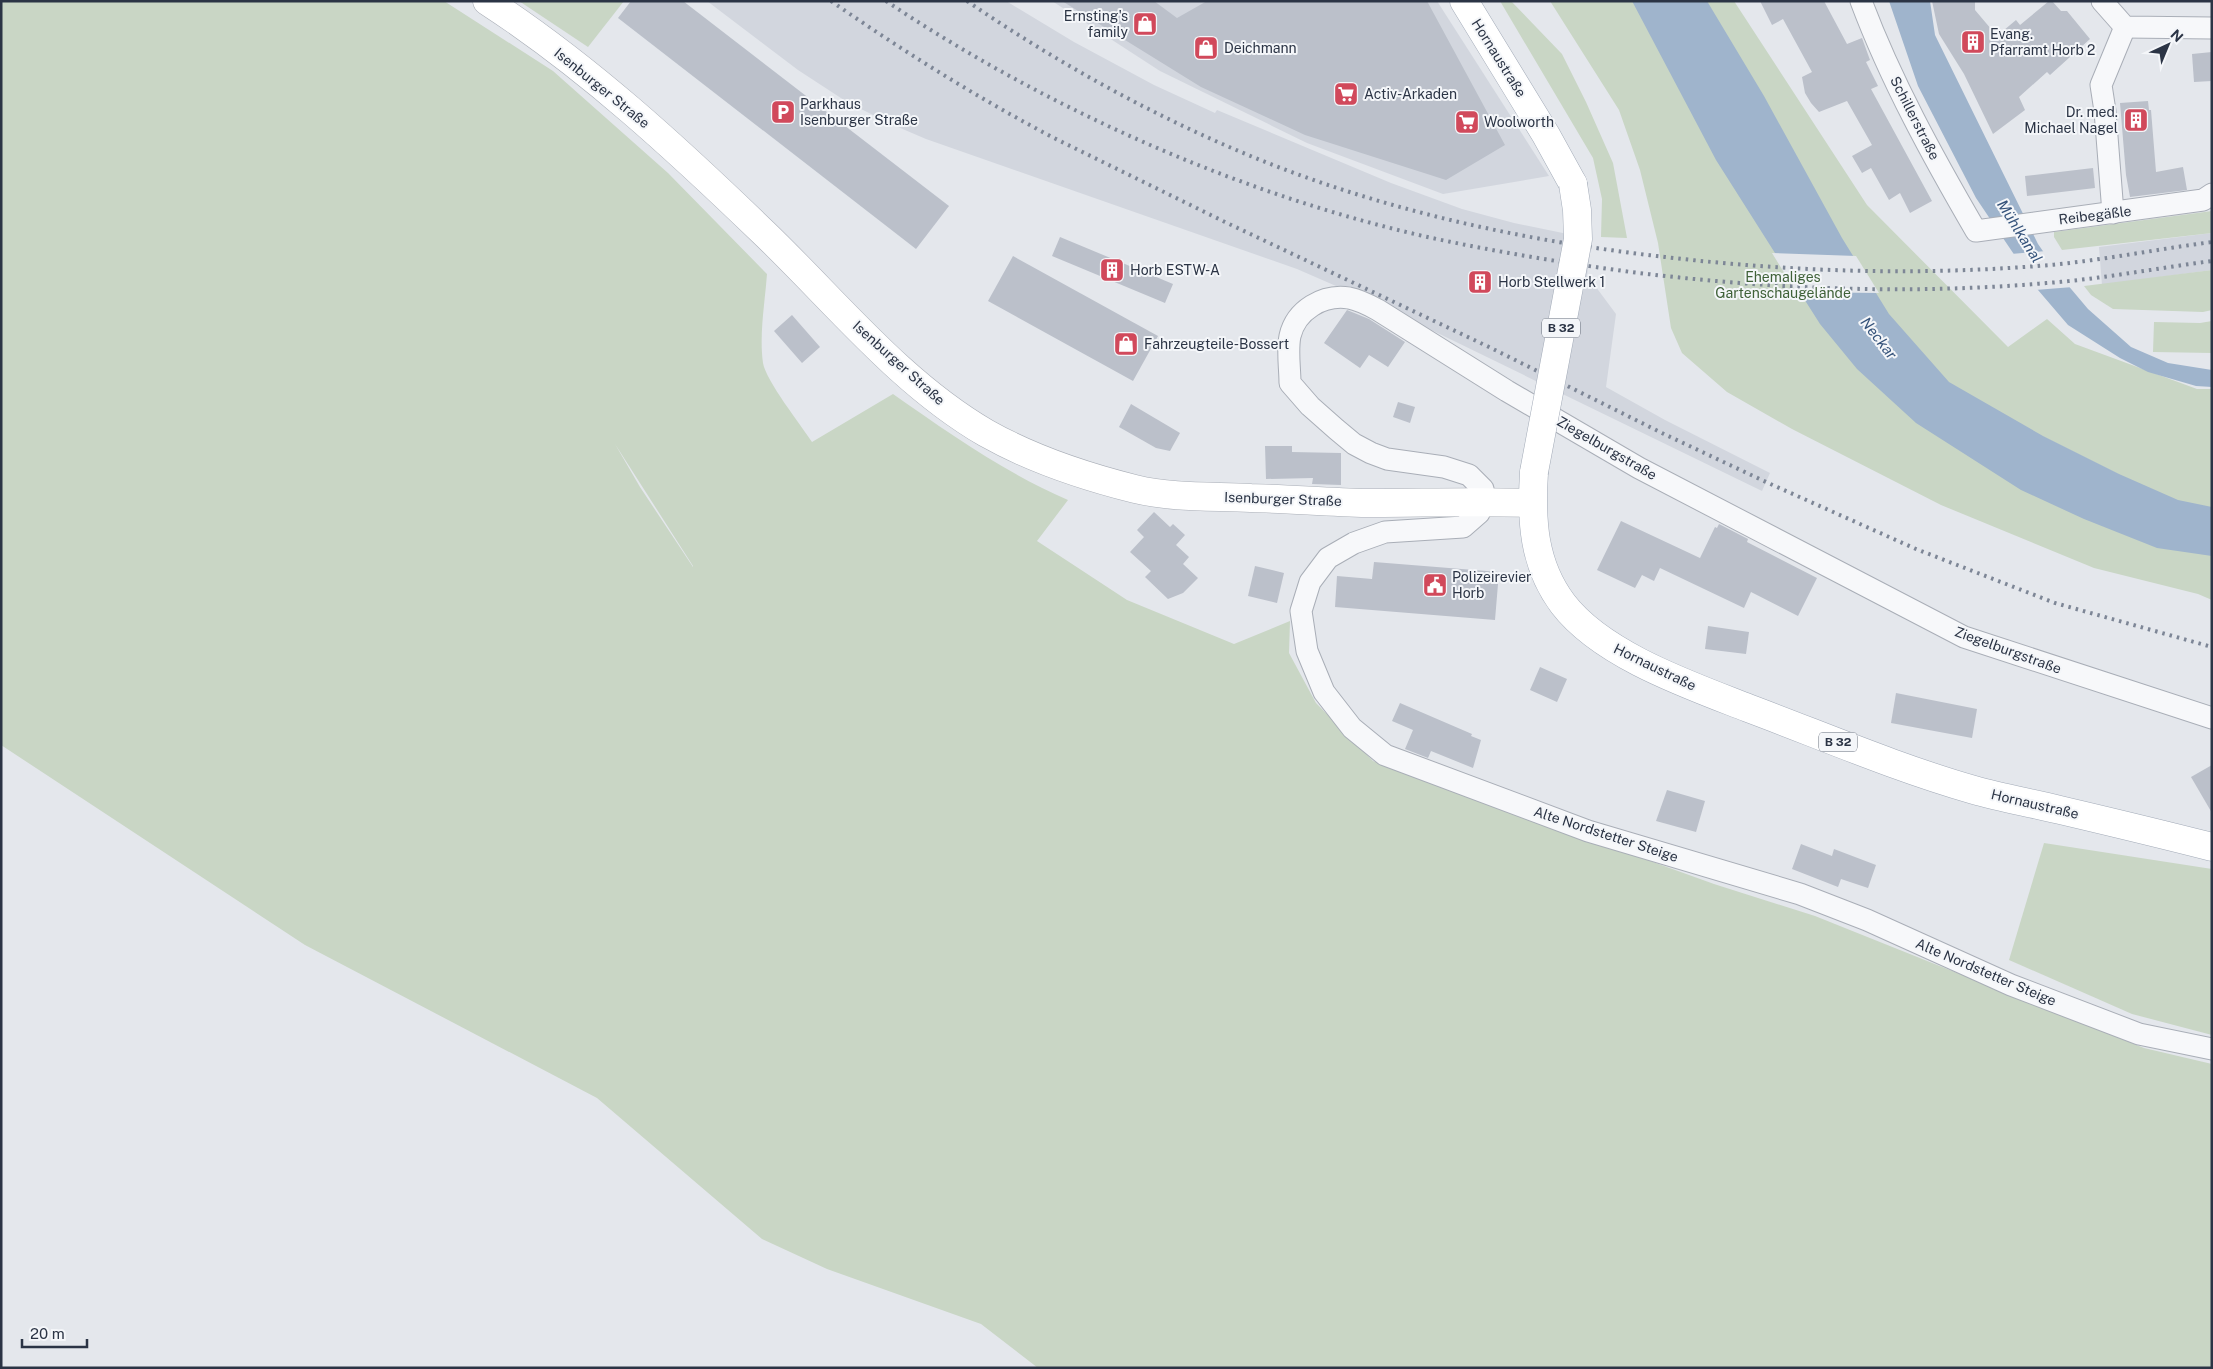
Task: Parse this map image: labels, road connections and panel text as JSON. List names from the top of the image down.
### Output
{
  "streets": {
    "main road": ["Hornaustraße", "Isenburger Straße", "B 32"],
    "street": [
      "Schillerstraße",
      "Reibegäßle",
      "Ziegelburgstraße",
      "Alte Nordstetter Steige"
    ]
  },
  "crossings": [
    ["Hornaustraße", "Isenburger Straße"],
    ["Isenburger Straße", "Ziegelburgstraße"],
    ["Isenburger Straße", "Alte Nordstetter Steige"],
    ["Schillerstraße", "Reibegäßle"],
    ["Ziegelburgstraße", "Alte Nordstetter Steige"]
  ],
  "water": ["Mühlkanal", "Neckar"],
  "parks": ["Ehemaliges Gartenschaugelände"],
  "places": {
    "shop": ["Ernsting's family", "Deichmann", "Fahrzeugteile-Bossert"],
    "building": [
      "Evang. Pfarramt Horb 2",
      "Dr. med. Michael Nagel",
      "Horb ESTW-A",
      "Horb Stellwerk 1"
    ],
    "supermarket": ["Activ-Arkaden", "Woolworth"],
    "parking": ["Parkhaus Isenburger Straße"],
    "public building": ["Polizeirevier Horb"]
  },
  "scale_bar": "20 m",
  "north": "top right"
}
